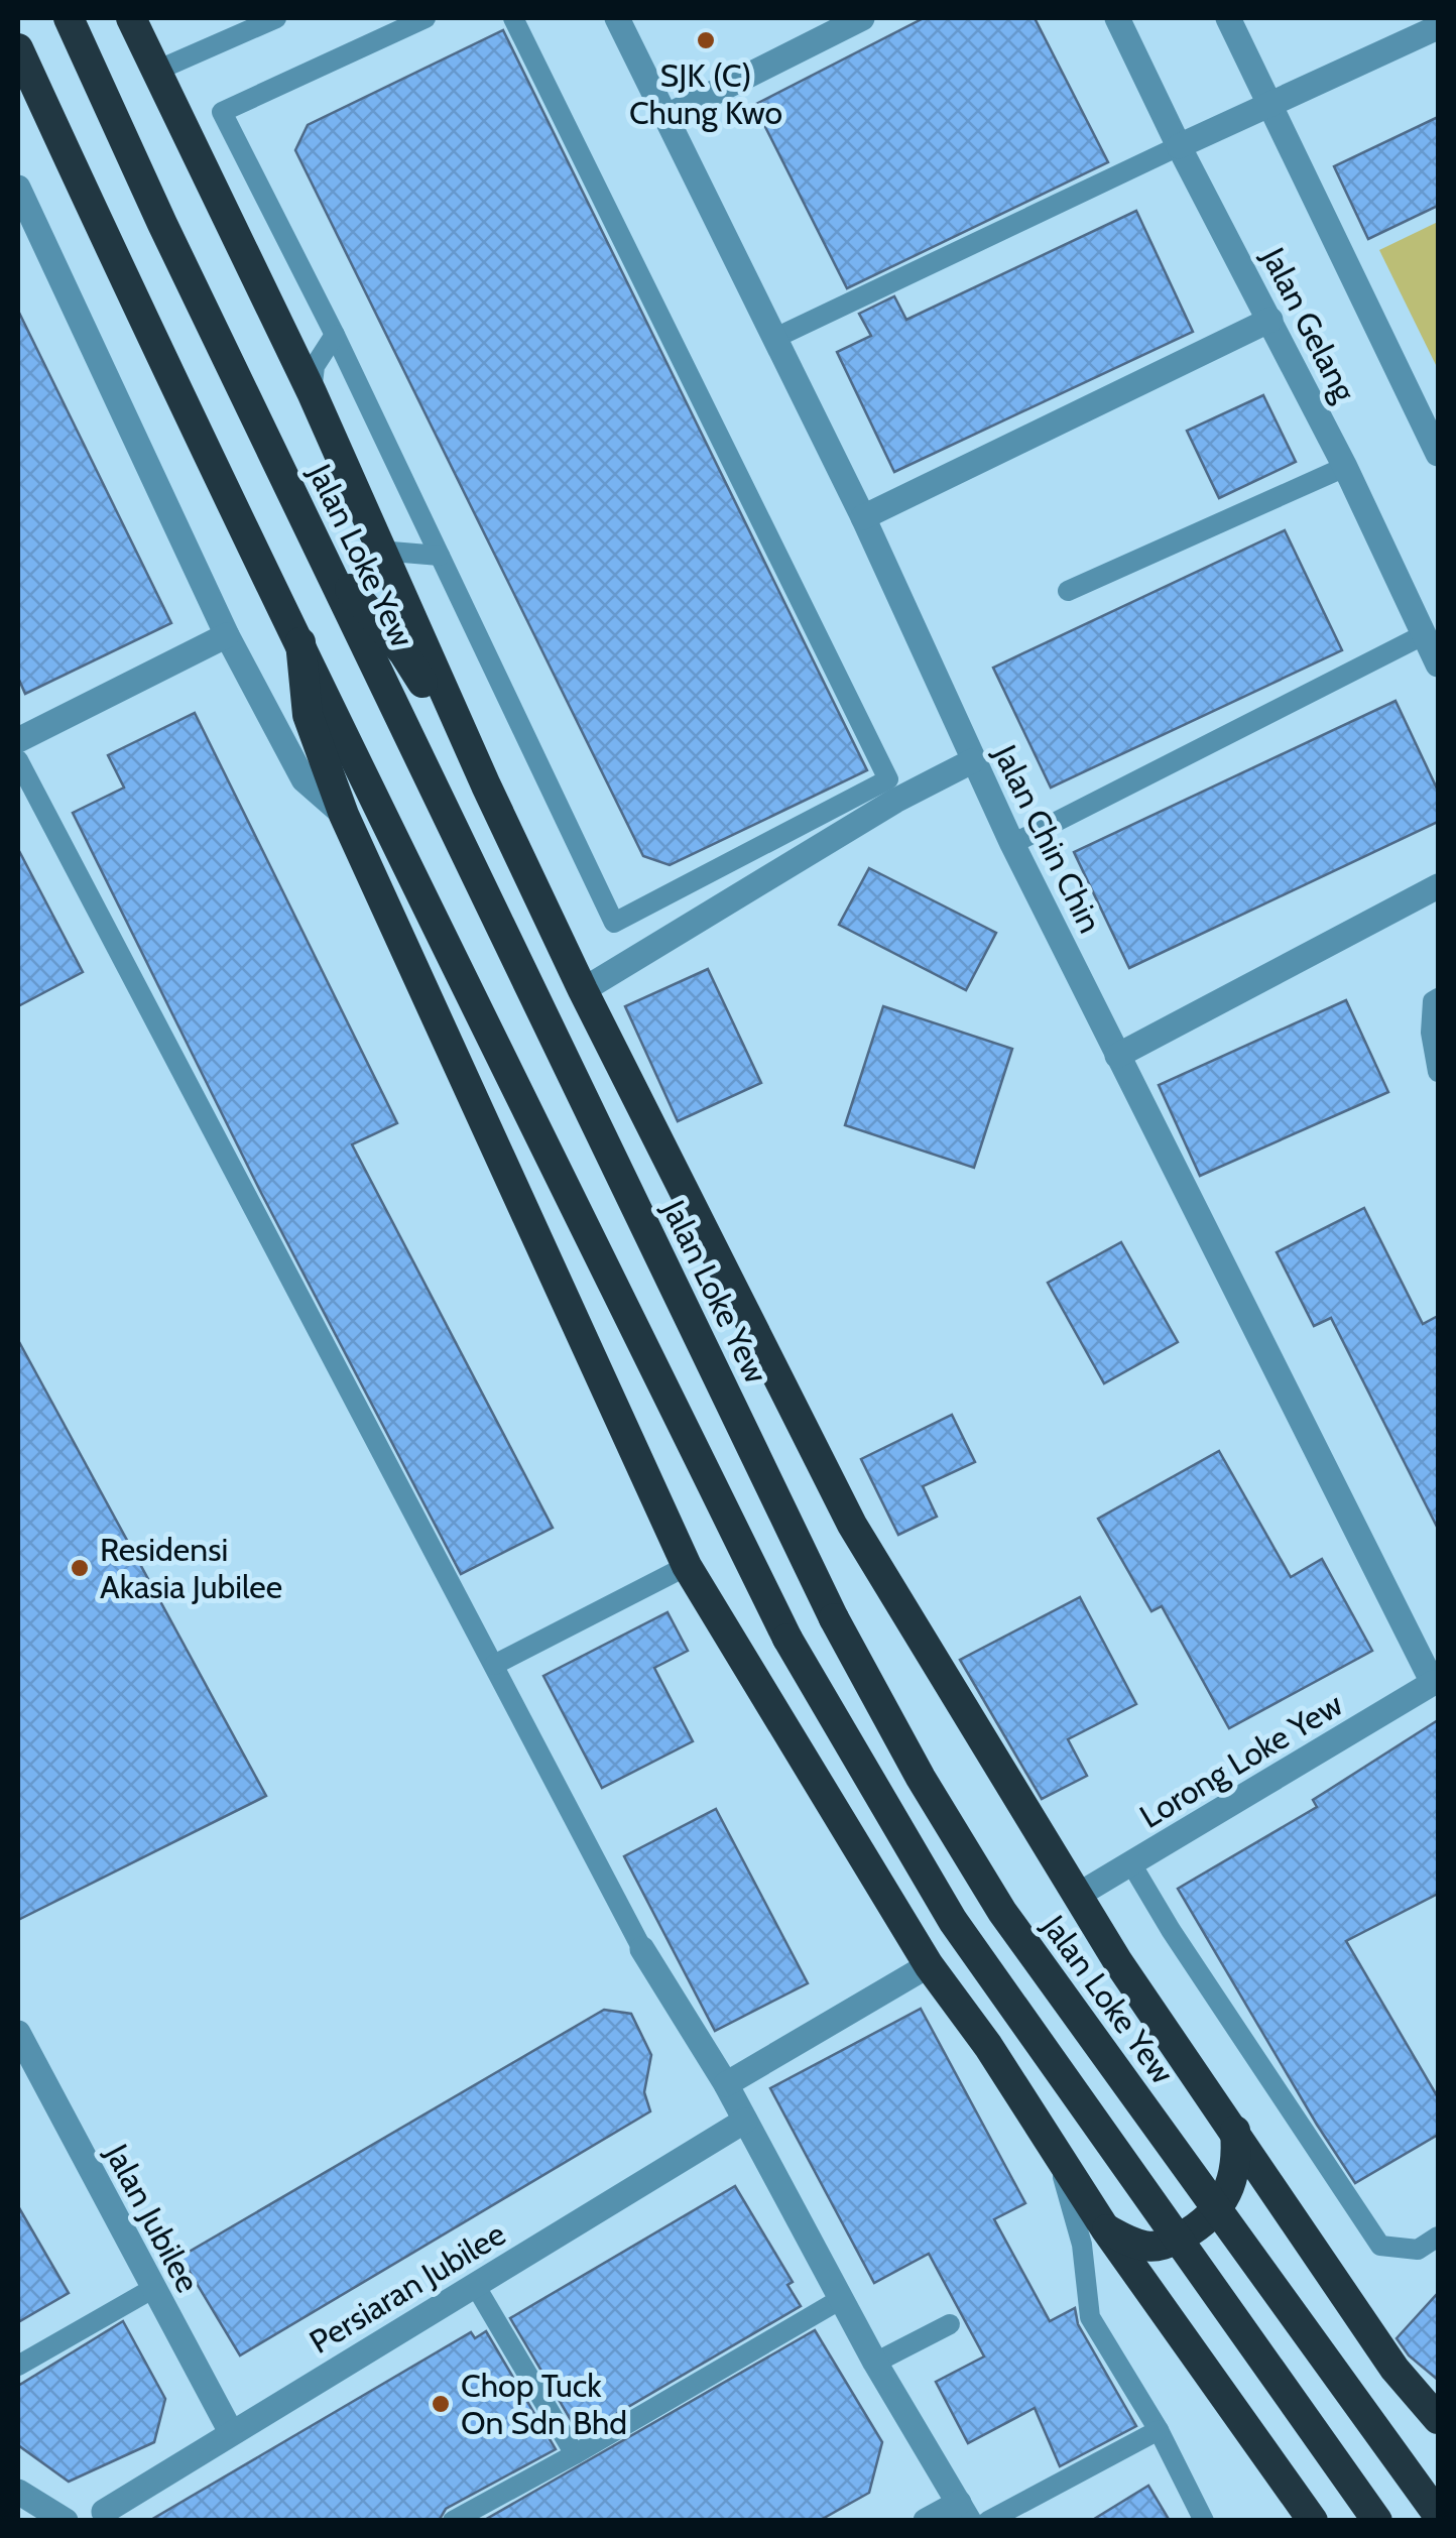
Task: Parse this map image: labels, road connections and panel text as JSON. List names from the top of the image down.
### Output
{
  "streets": {
    "highway": ["Jalan Loke Yew"],
    "street": [
      "Jalan Gelang",
      "Jalan Chin Chin",
      "Lorong Loke Yew",
      "Jalan Jubilee",
      "Persiaran Jubilee"
    ]
  },
  "crossings": [
    ["Jalan Chin Chin", "Lorong Loke Yew"],
    ["Jalan Jubilee", "Persiaran Jubilee"]
  ],
  "places": ["SJK (C) Chung Kwo", "Residensi Akasia Jubilee", "Chop Tuck On Sdn Bhd"]
}
